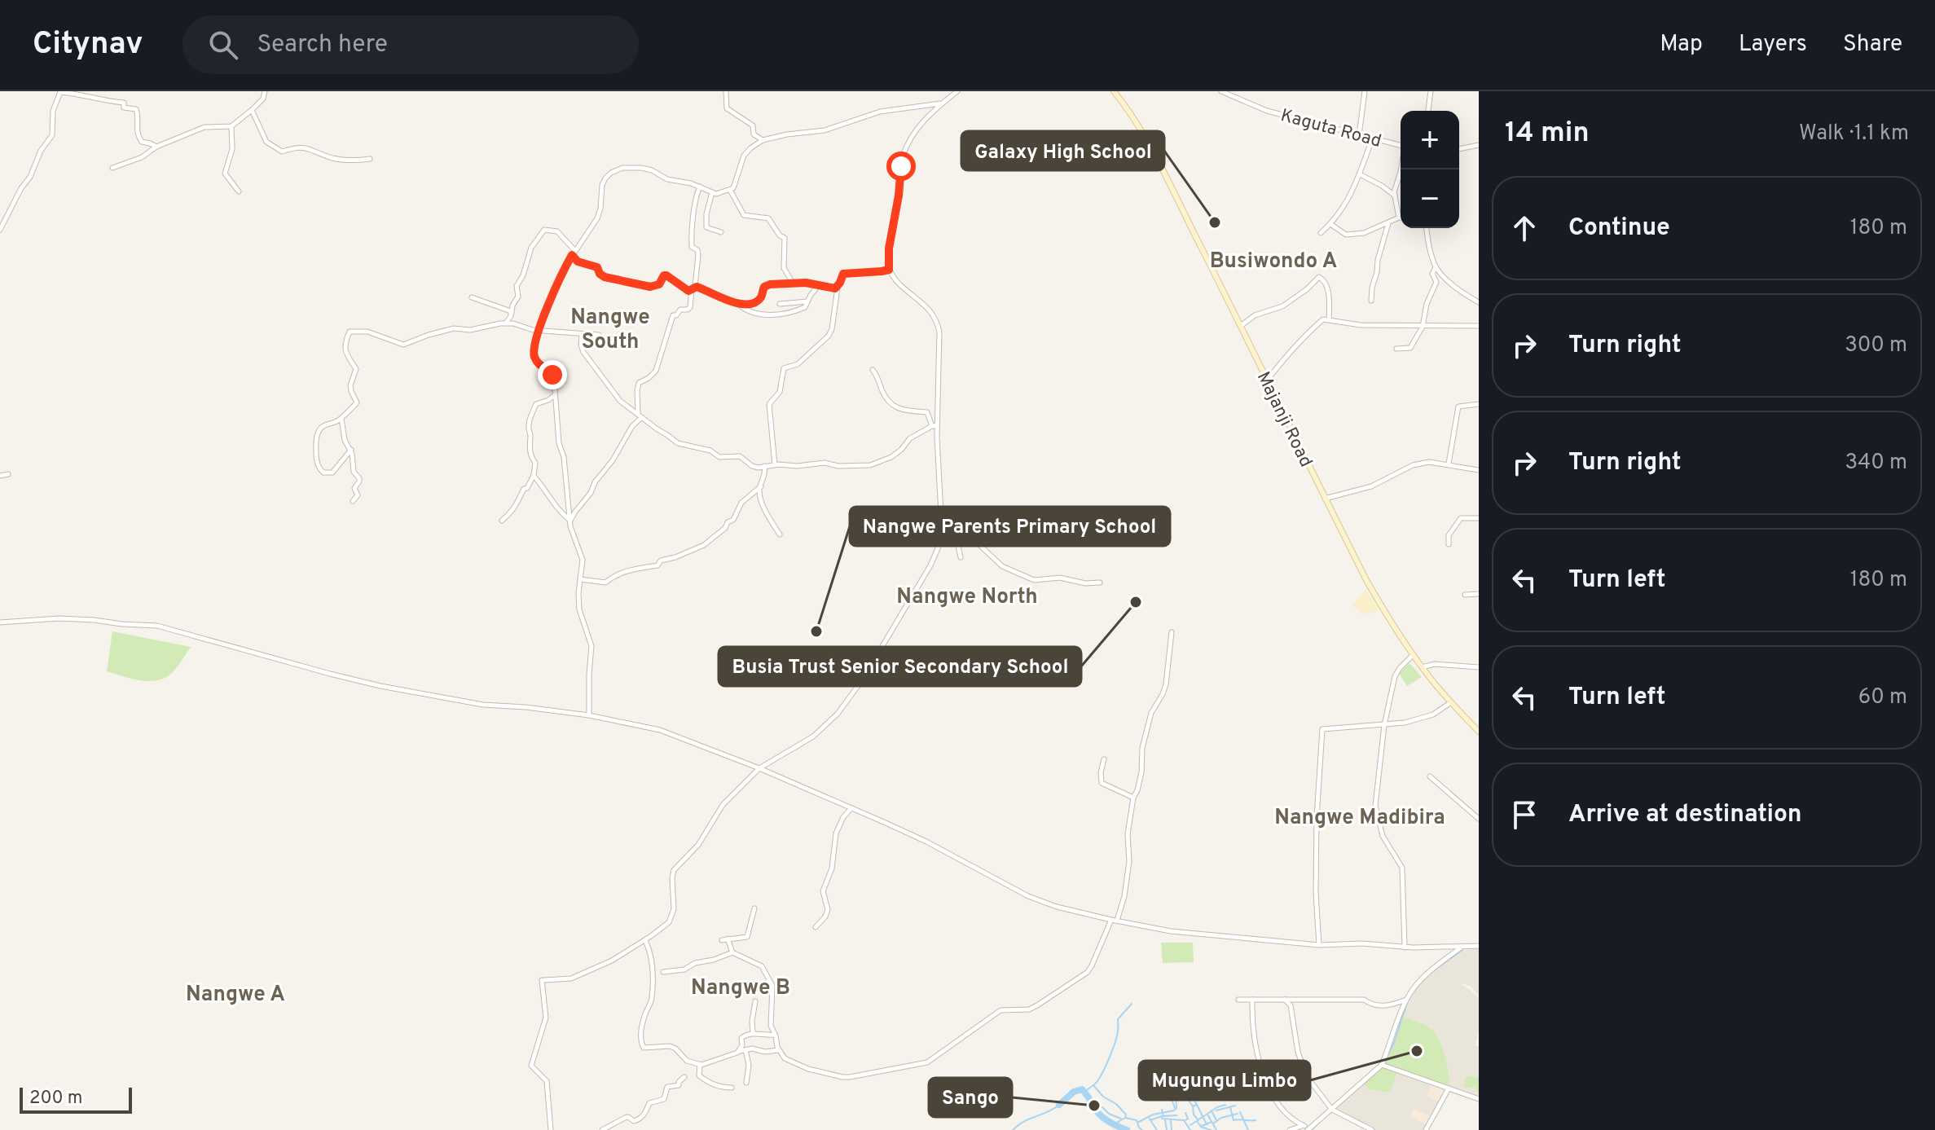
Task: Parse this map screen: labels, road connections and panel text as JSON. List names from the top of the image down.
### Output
{
  "streets": {
    "main road": ["Majanji Road"],
    "street": ["Kaguta Road"]
  },
  "districts": [
    "Busiwondo A",
    "Nangwe South",
    "Nangwe North",
    "Nangwe Madibira",
    "Nangwe B",
    "Nangwe A"
  ],
  "places": [
    "Galaxy High School",
    "Busia Trust Senior Secondary School",
    "Nangwe Parents Primary School",
    "Mugungu Limbo",
    "Sango"
  ],
  "scale_bar": "200 m",
  "page": {
    "header": "Citynav",
    "search": "Search here",
    "nav": ["Map", "Layers", "Share"],
    "heading": ["14 min", "Walk · 1.1 km"],
    "map_buttons": ["+", "−"],
    "list": [
      ["Continue", "180 m"],
      ["Turn right", "300 m"],
      ["Turn right", "340 m"],
      ["Turn left", "180 m"],
      ["Turn left", "60 m"],
      "Arrive at destination"
    ],
    "scale": "200 m"
  }
}
